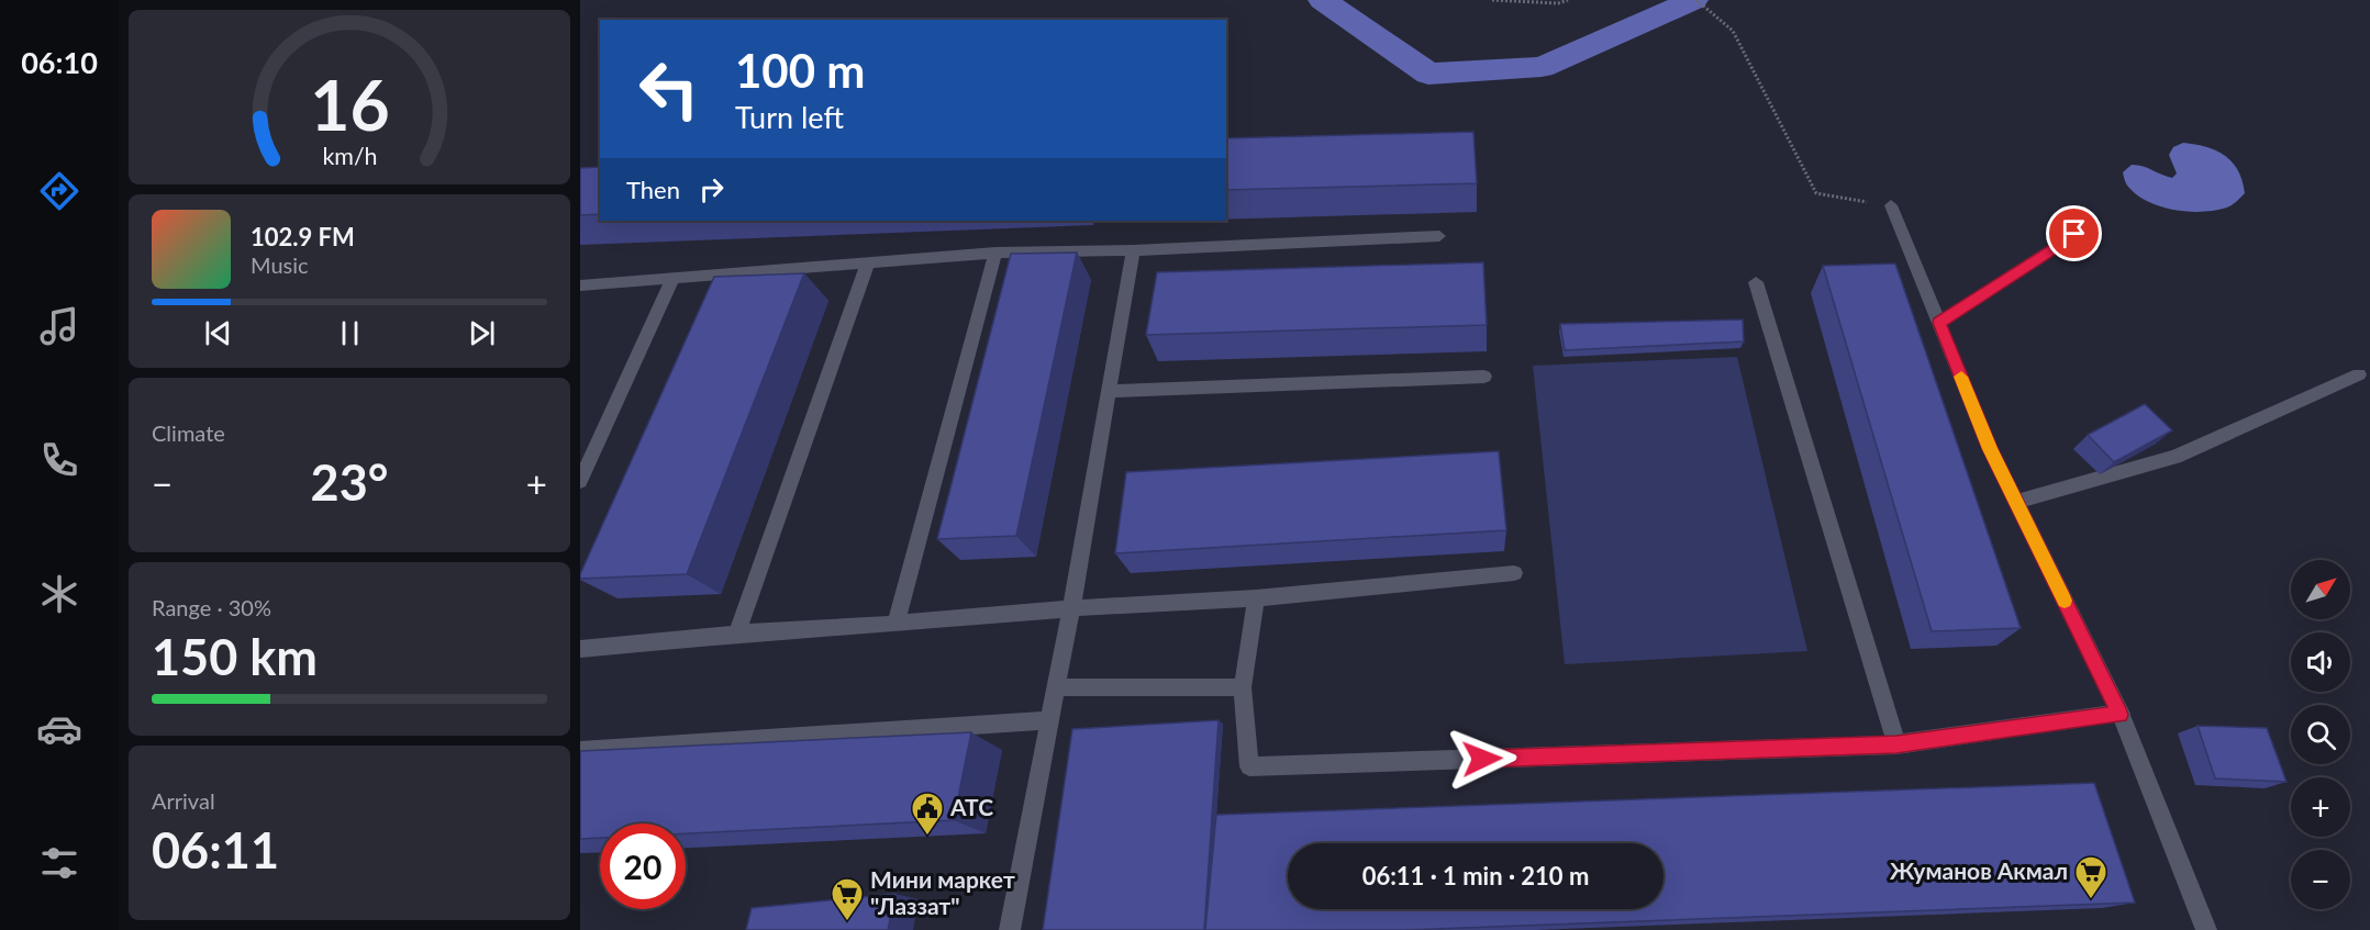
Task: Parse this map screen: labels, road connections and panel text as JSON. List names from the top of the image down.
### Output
{
  "places": {
    "public building": ["АТС"],
    "supermarket": ["Жуманов Акмал", "Мини маркет \"Лаззат\""]
  },
  "north": "top right",
  "page": {
    "tabs": "06:10",
    "turn": ["100 m", "Turn left"],
    "then": "Then",
    "song": ["102.9 FM", "Music"],
    "tile": [
      "Climate",
      ["Range · 30%", "150 km"],
      ["Arrival", "06:11"]
    ],
    "heat": ["−", "23°", "+"],
    "map_buttons": ["+", "−"],
    "limit": "20",
    "trip": "06:11 · 1 min · 210 m",
    "gauge": ["16", "km/h"]
  }
}
